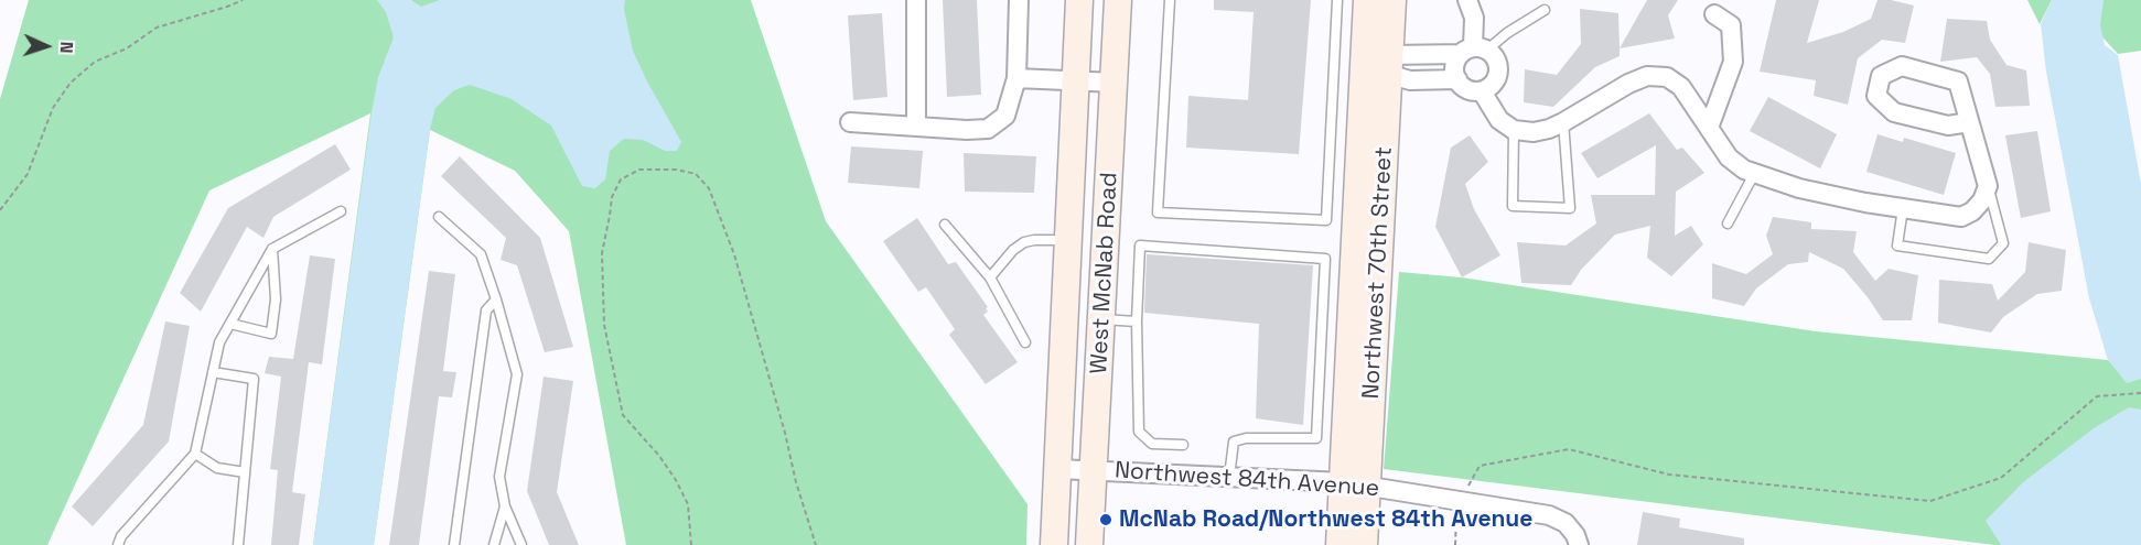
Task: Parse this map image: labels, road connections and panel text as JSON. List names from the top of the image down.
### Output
{
  "streets": {
    "main road": ["West McNab Road", "Northwest 70th Street"],
    "street": ["Northwest 84th Avenue"]
  },
  "crossings": [
    ["West McNab Road", "Northwest 84th Avenue"],
    ["Northwest 70th Street", "Northwest 84th Avenue"]
  ],
  "places": ["McNab Road/Northwest 84th Avenue"],
  "north": "right"
}
